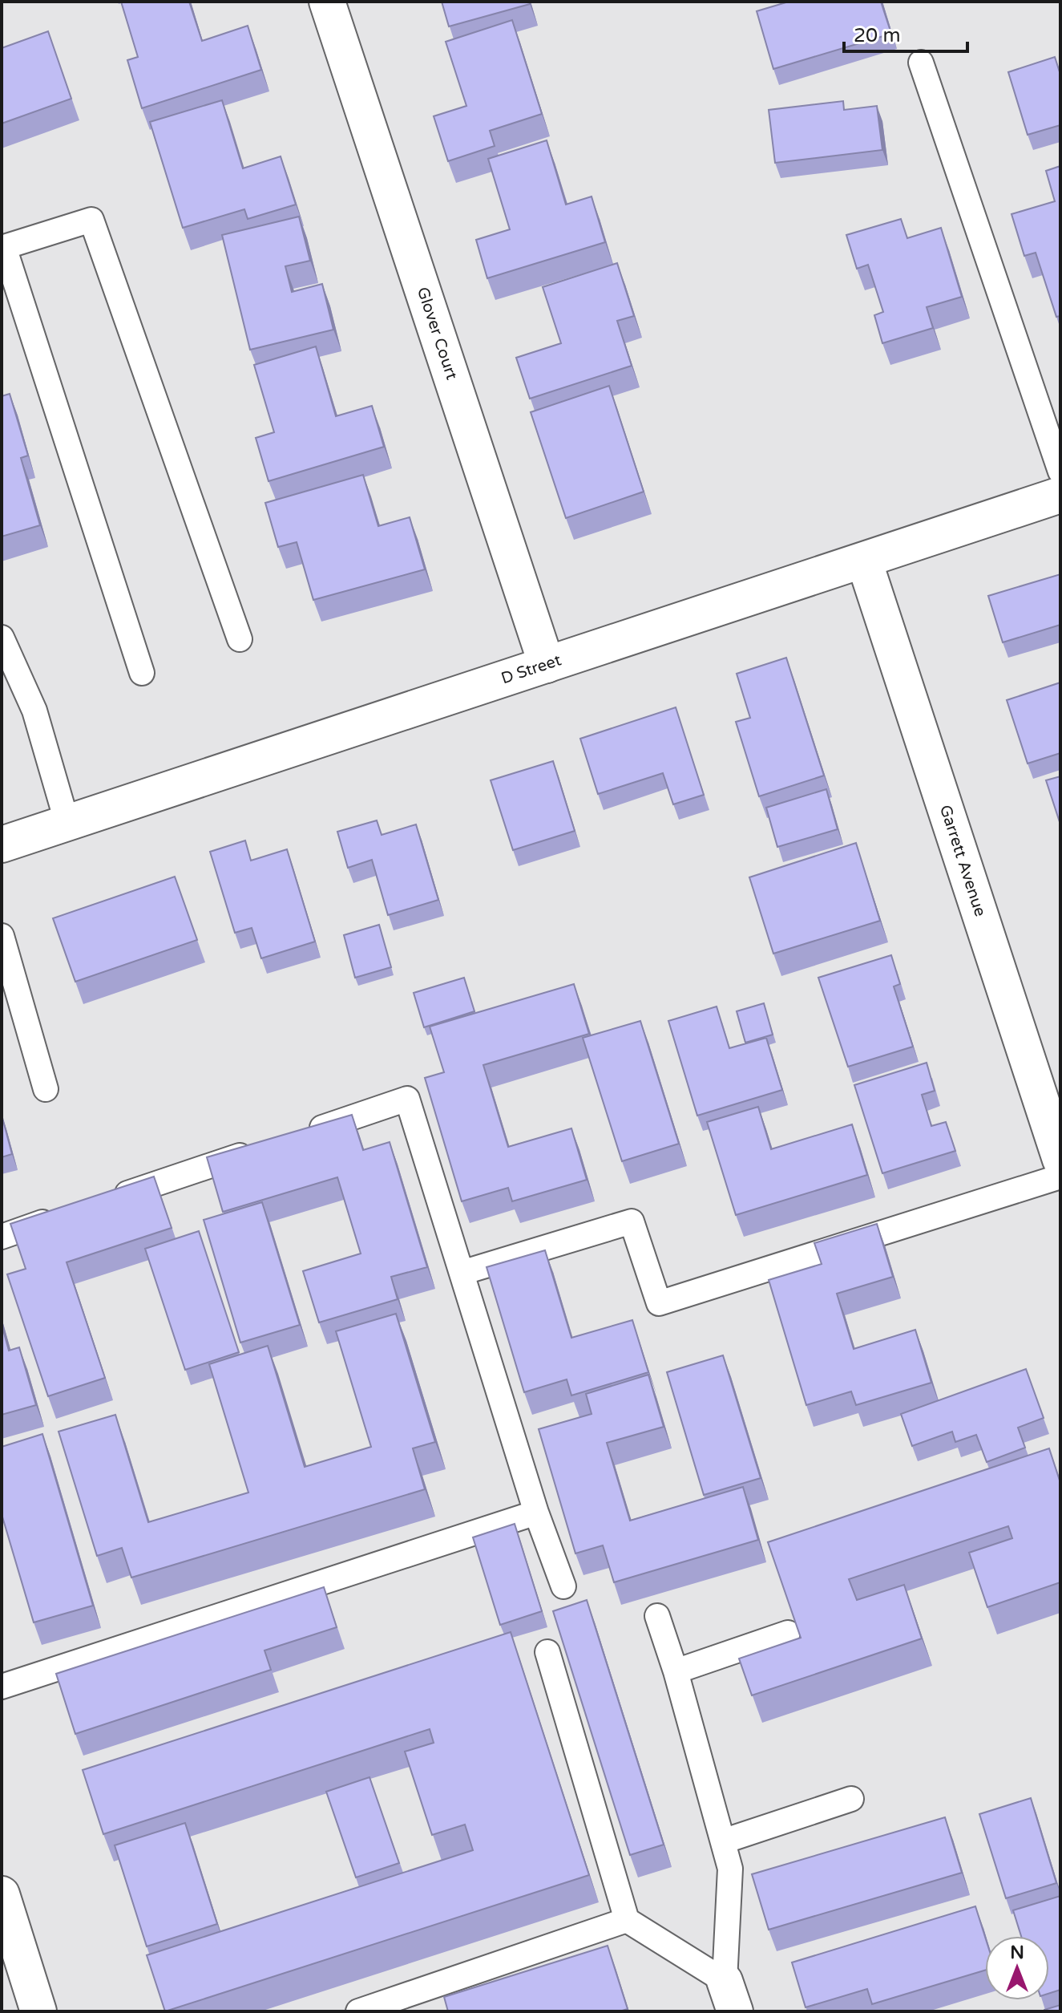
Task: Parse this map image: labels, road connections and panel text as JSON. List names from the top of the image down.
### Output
{
  "streets": {
    "street": ["Glover Court", "D Street", "Garrett Avenue"]
  },
  "crossings": [
    ["Glover Court", "D Street"],
    ["D Street", "Garrett Avenue"]
  ],
  "scale_bar": "20 m",
  "north": "top"
}
